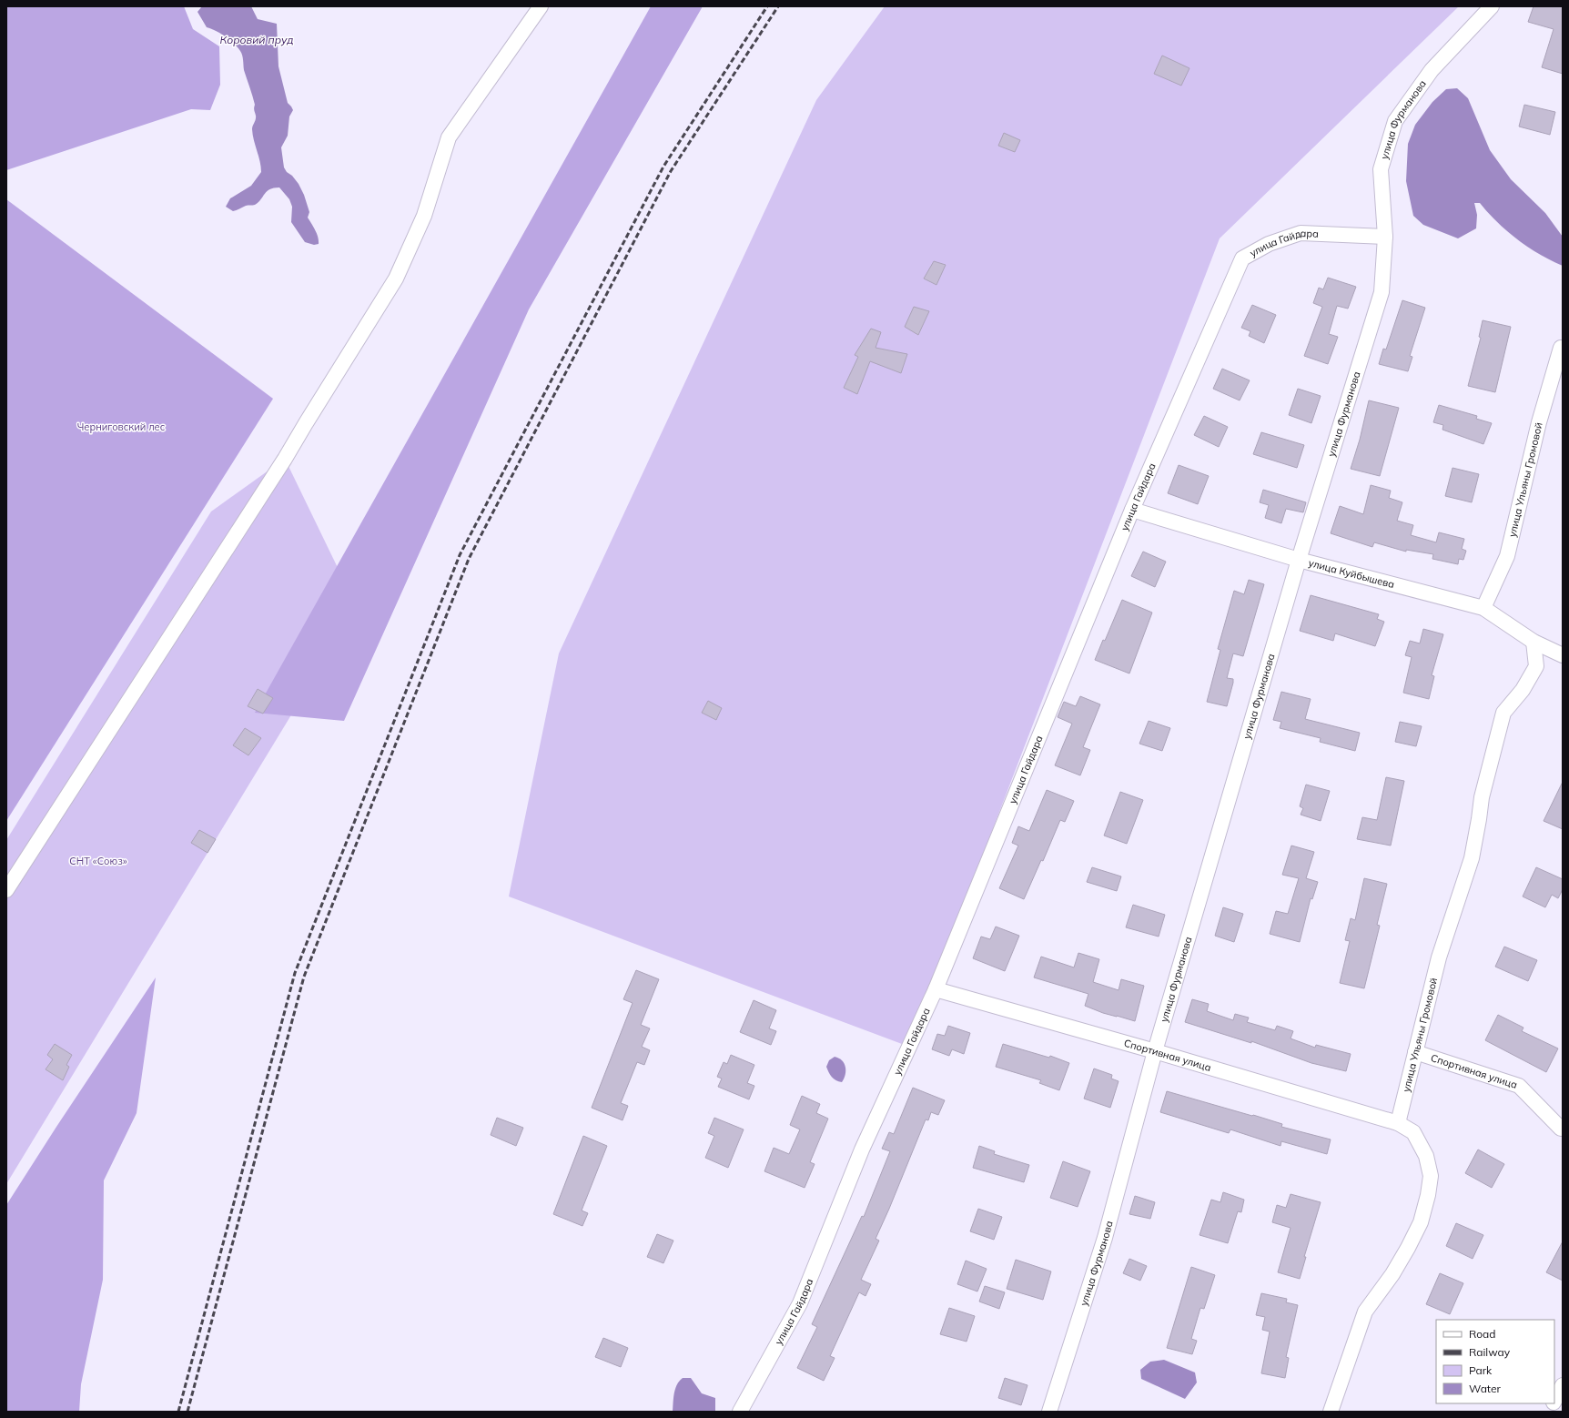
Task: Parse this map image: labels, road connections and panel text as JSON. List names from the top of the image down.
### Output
{
  "streets": {
    "street": [
      "улица Фурманова",
      "улица Гайдара",
      "улица Ульяны Громовой",
      "улица Куйбышева",
      "Спортивная улица"
    ]
  },
  "crossings": [
    ["улица Фурманова", "улица Гайдара"],
    ["улица Фурманова", "улица Куйбышева"],
    ["улица Фурманова", "Спортивная улица"],
    ["улица Гайдара", "улица Куйбышева"],
    ["улица Гайдара", "Спортивная улица"],
    ["улица Ульяны Громовой", "улица Куйбышева"],
    ["улица Ульяны Громовой", "Спортивная улица"]
  ],
  "water": ["Коровий пруд"],
  "parks": ["Черниговский лес", "СНТ «Союз»"],
  "legend": [
    "Road",
    "Railway",
    "Park",
    "Water"
  ]
}
